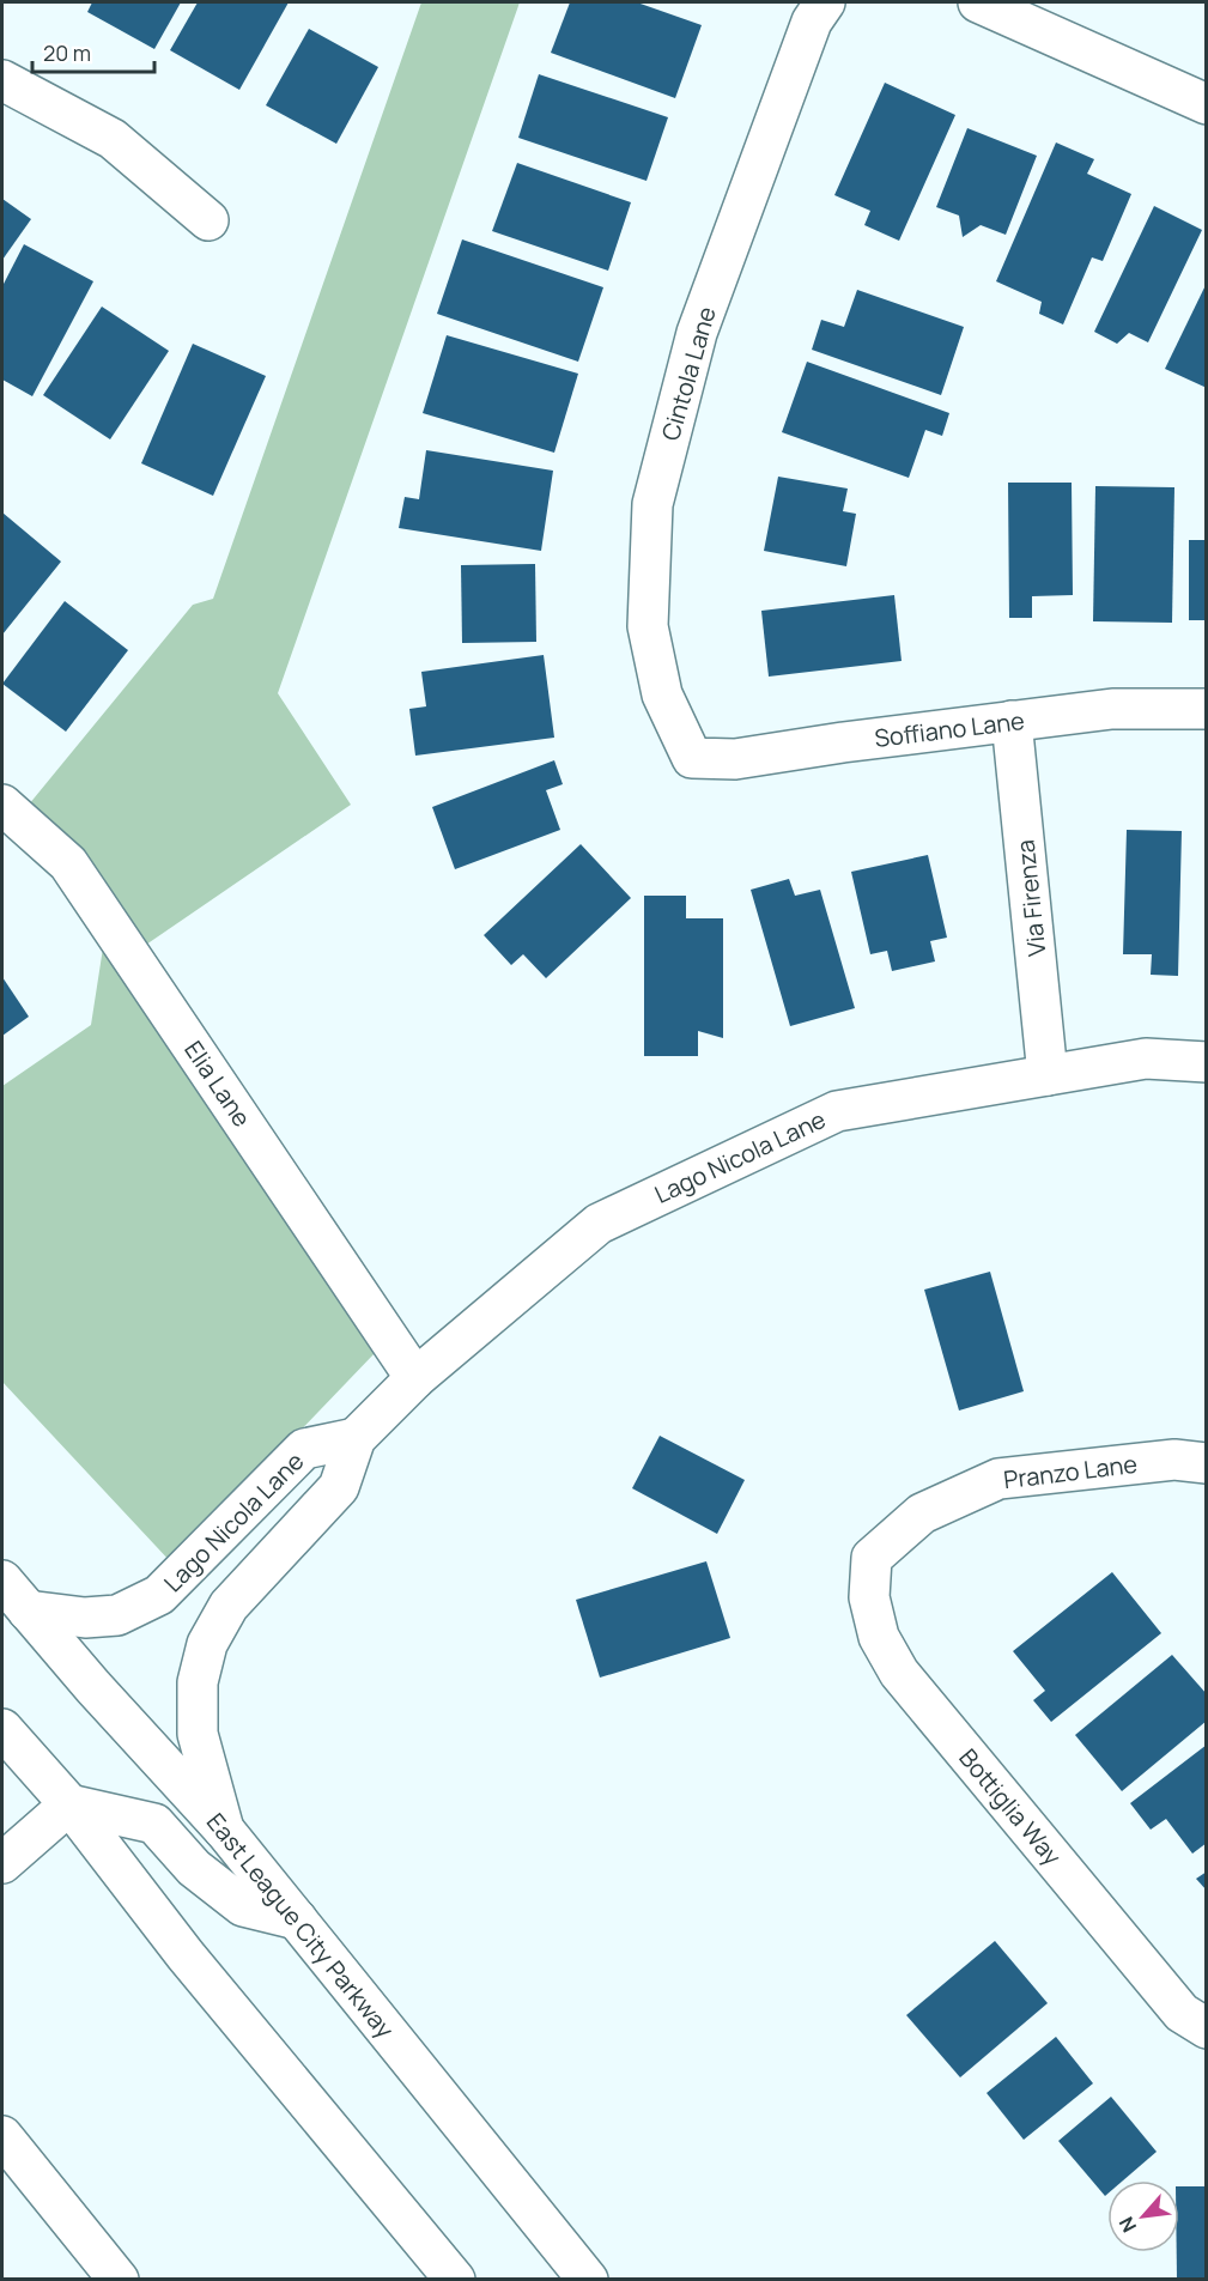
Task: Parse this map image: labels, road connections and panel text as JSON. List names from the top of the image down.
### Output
{
  "streets": {
    "street": [
      "Cintola Lane",
      "Soffiano Lane",
      "Via Firenza",
      "Elia Lane",
      "Lago Nicola Lane",
      "Pranzo Lane",
      "Bottiglia Way",
      "East League City Parkway"
    ]
  },
  "crossings": [
    ["Cintola Lane", "Soffiano Lane"],
    ["Soffiano Lane", "Via Firenza"],
    ["Via Firenza", "Lago Nicola Lane"],
    ["Elia Lane", "Lago Nicola Lane"],
    ["Lago Nicola Lane", "East League City Parkway"],
    ["Pranzo Lane", "Bottiglia Way"]
  ],
  "scale_bar": "20 m",
  "north": "bottom left"
}
